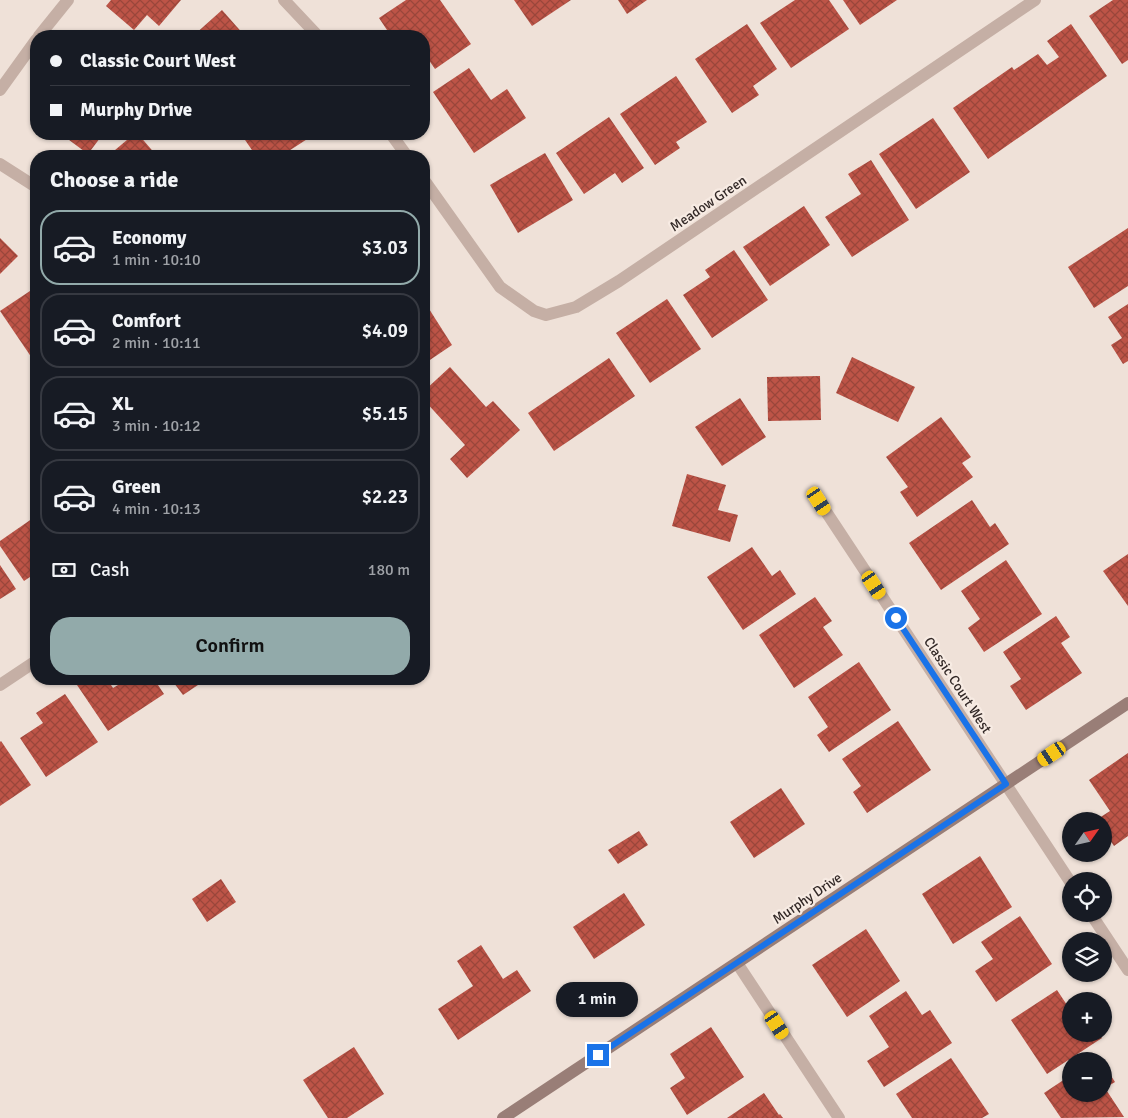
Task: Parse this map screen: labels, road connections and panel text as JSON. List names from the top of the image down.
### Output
{
  "streets": {
    "main road": ["Murphy Drive"],
    "street": ["Meadow Green", "Classic Court West"]
  },
  "crossings": [
    ["Classic Court West", "Murphy Drive"]
  ],
  "north": "top right",
  "page": {
    "banner": ["Classic Court West", "Murphy Drive"],
    "heading": "Choose a ride",
    "list": [
      {
        "name": "Economy",
        "note": "1 min · 10:10",
        "value": "$3.03"
      },
      {
        "name": "Comfort",
        "note": "2 min · 10:11",
        "value": "$4.09"
      },
      {
        "name": "XL",
        "note": "3 min · 10:12",
        "value": "$5.15"
      },
      {
        "name": "Green",
        "note": "4 min · 10:13",
        "value": "$2.23"
      }
    ],
    "pay": ["Cash", "180 m"],
    "buttons": "Confirm",
    "map_buttons": ["+", "−"],
    "bubble": "1 min"
  }
}
